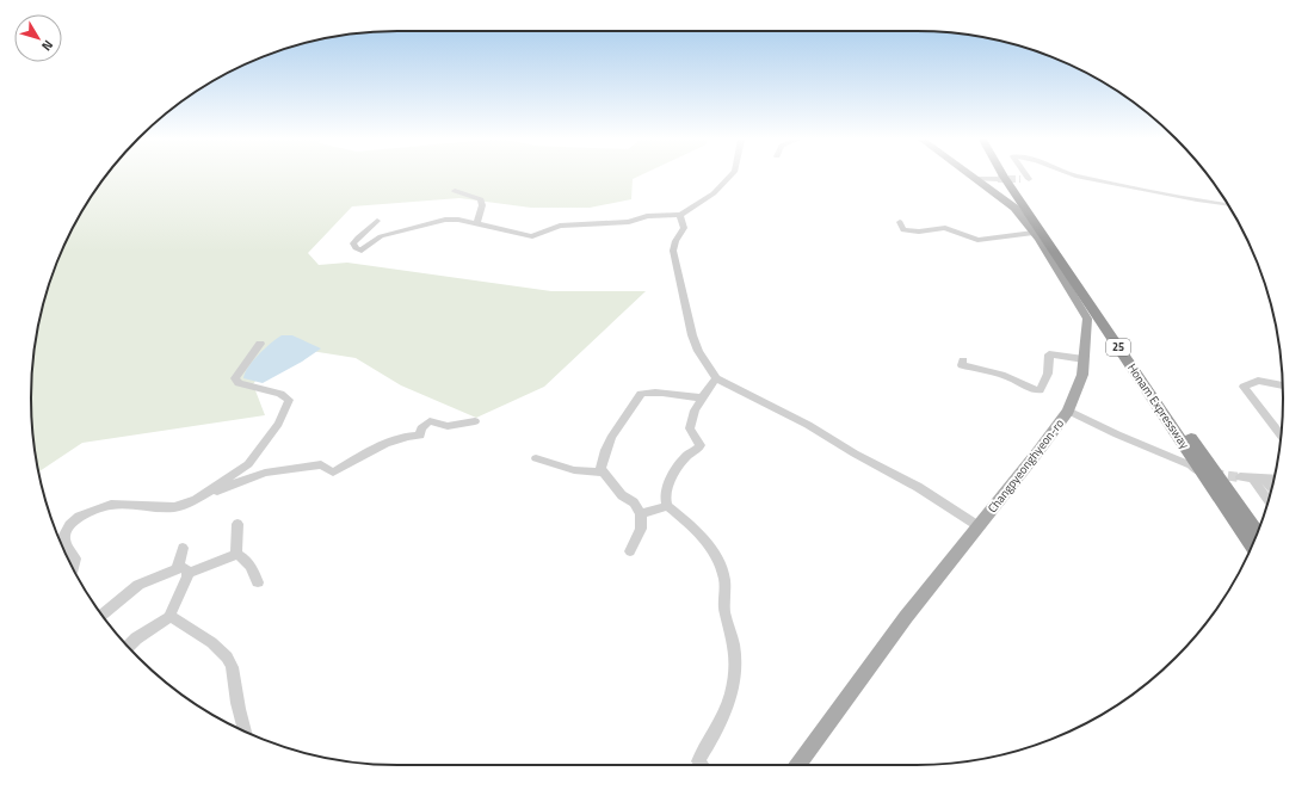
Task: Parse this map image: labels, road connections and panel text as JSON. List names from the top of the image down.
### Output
{
  "streets": {
    "highway": ["25", "Honam Expressway"],
    "main road": ["Changpyeonghyeon-ro"]
  },
  "north": "bottom right"
}
